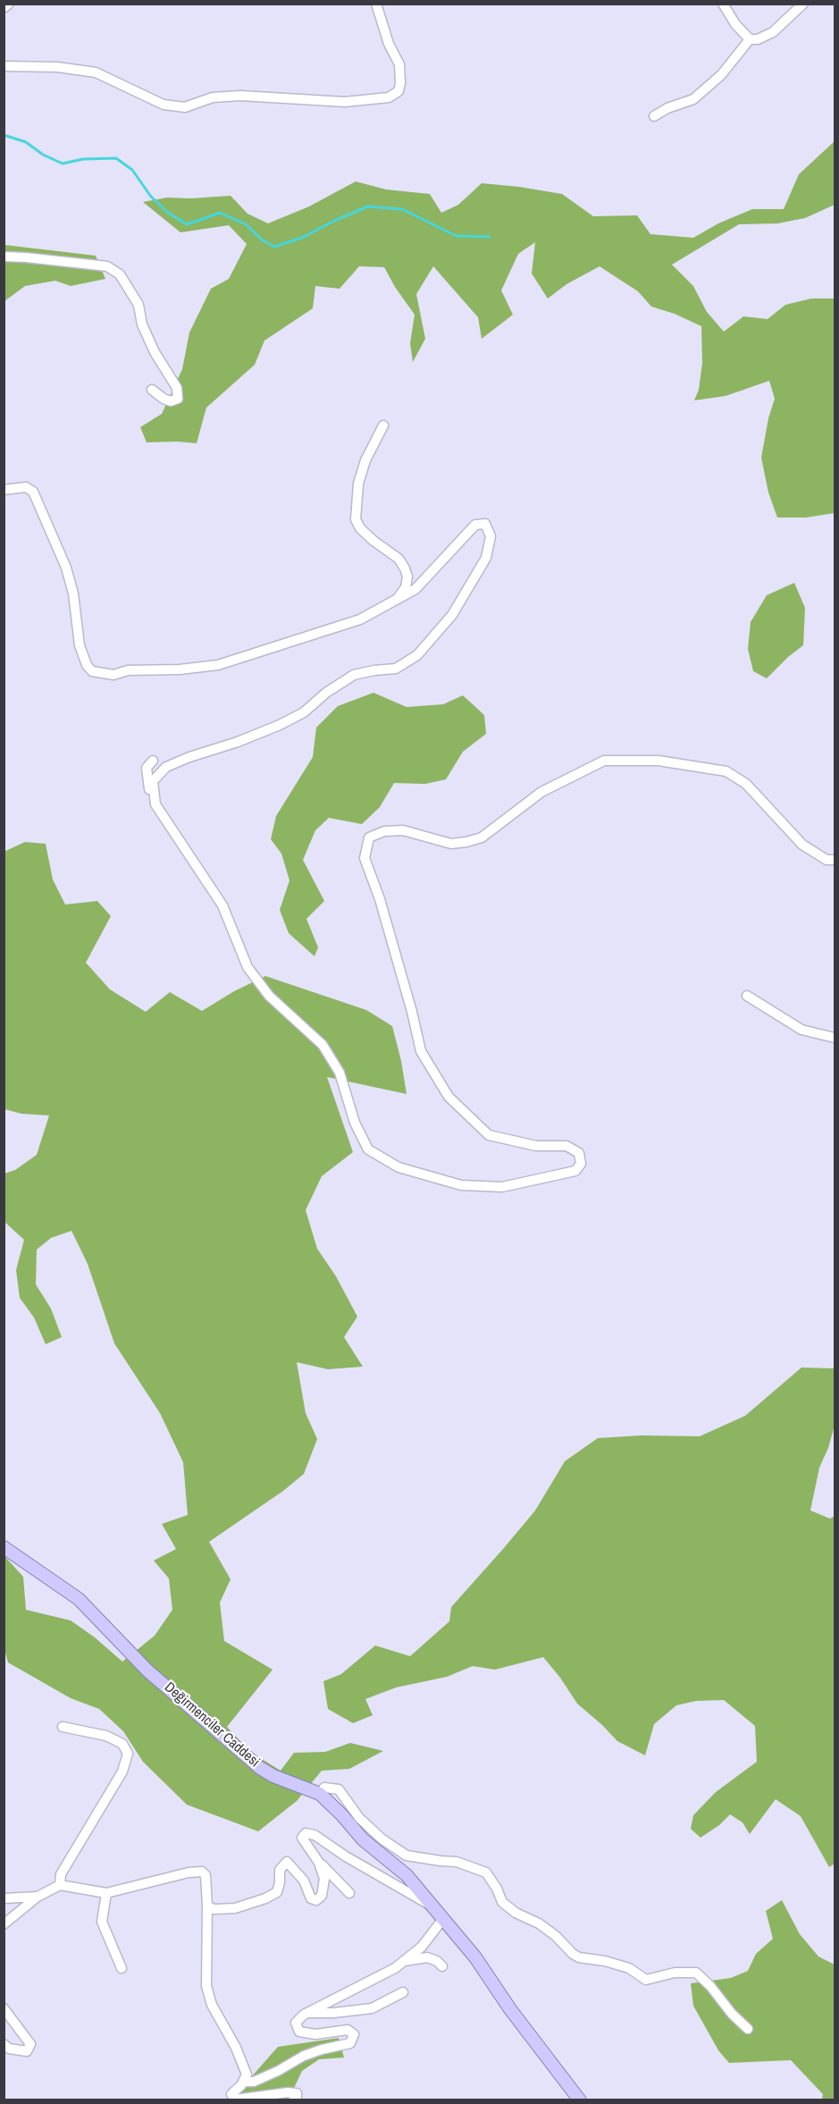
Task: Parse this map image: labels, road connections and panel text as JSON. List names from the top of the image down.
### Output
{
  "streets": {
    "main road": ["Değirmenciler Caddesi"]
  }
}
